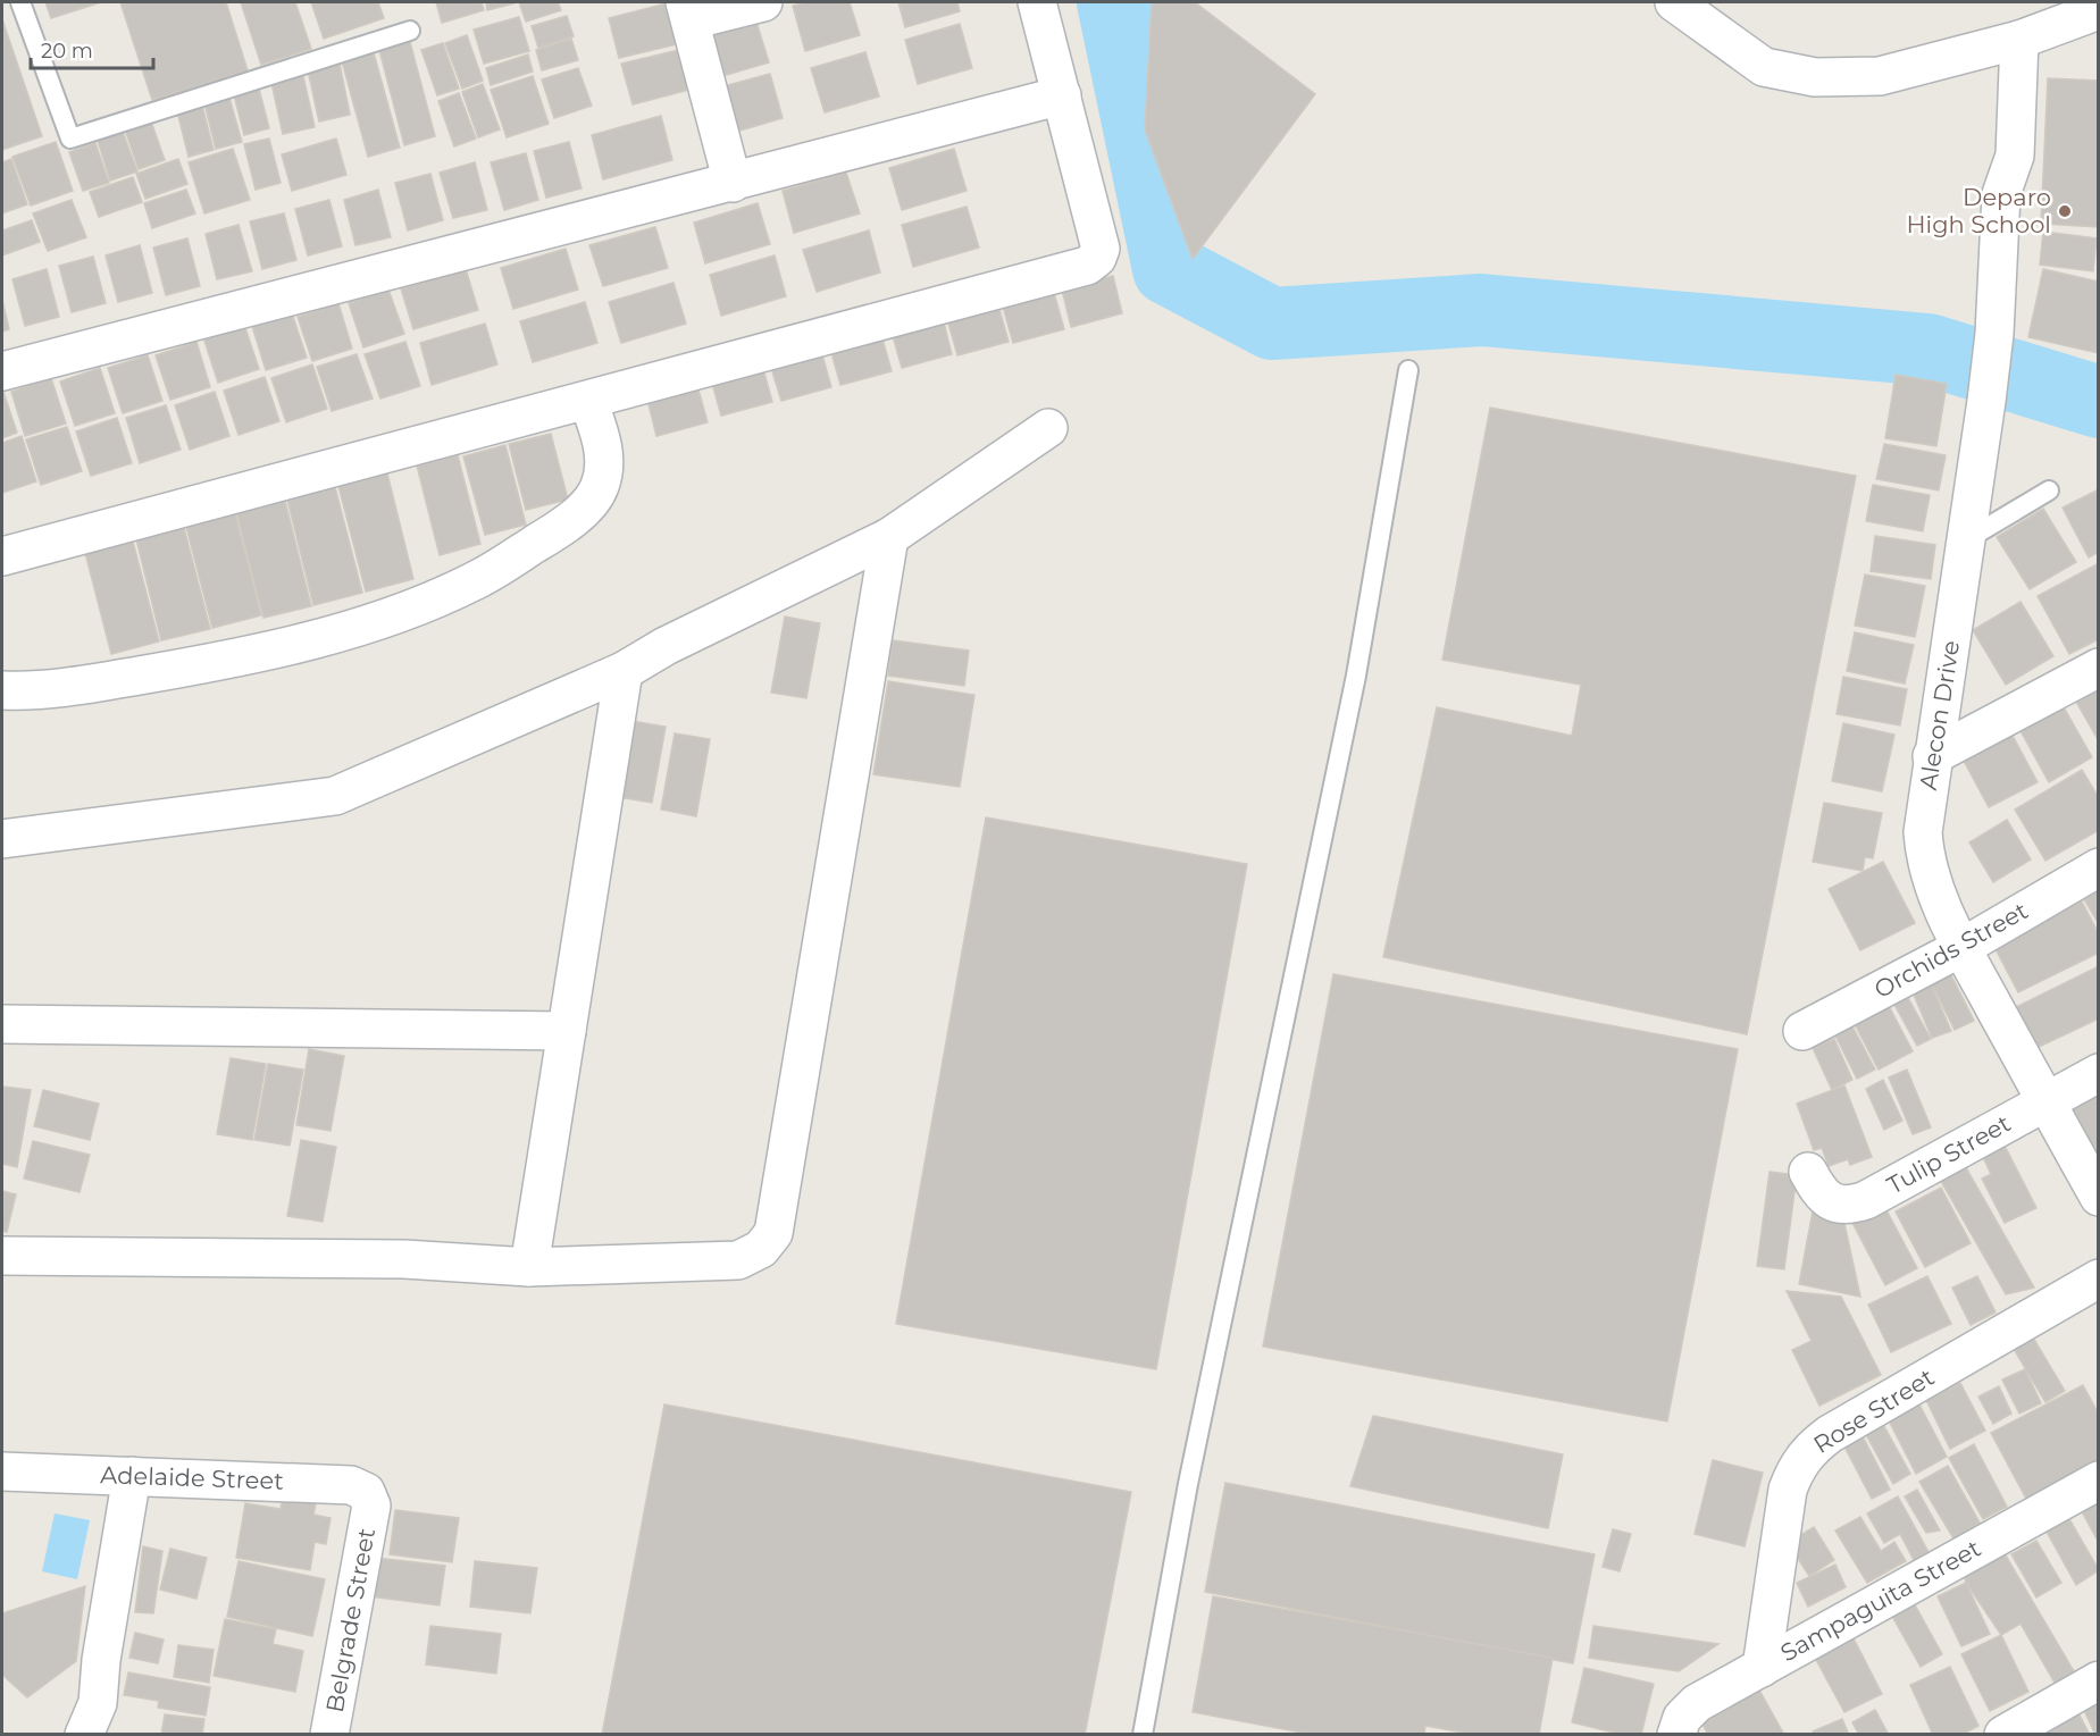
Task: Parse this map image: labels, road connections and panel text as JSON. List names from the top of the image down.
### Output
{
  "streets": {
    "street": [
      "Alecon Drive",
      "Orchids Street",
      "Tulip Street",
      "Rose Street",
      "Adelaide Street",
      "Sampaguita Street",
      "Belgrade Street"
    ]
  },
  "crossings": [
    ["Alecon Drive", "Orchids Street"],
    ["Alecon Drive", "Tulip Street"],
    ["Rose Street", "Sampaguita Street"],
    ["Adelaide Street", "Belgrade Street"]
  ],
  "places": ["Deparo High School"],
  "scale_bar": "20 m"
}
